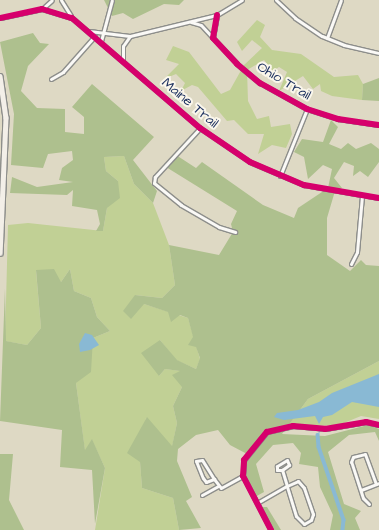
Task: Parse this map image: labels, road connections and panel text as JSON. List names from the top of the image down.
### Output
{
  "streets": {
    "street": ["Ohio Trail", "Maine Trail"]
  }
}
